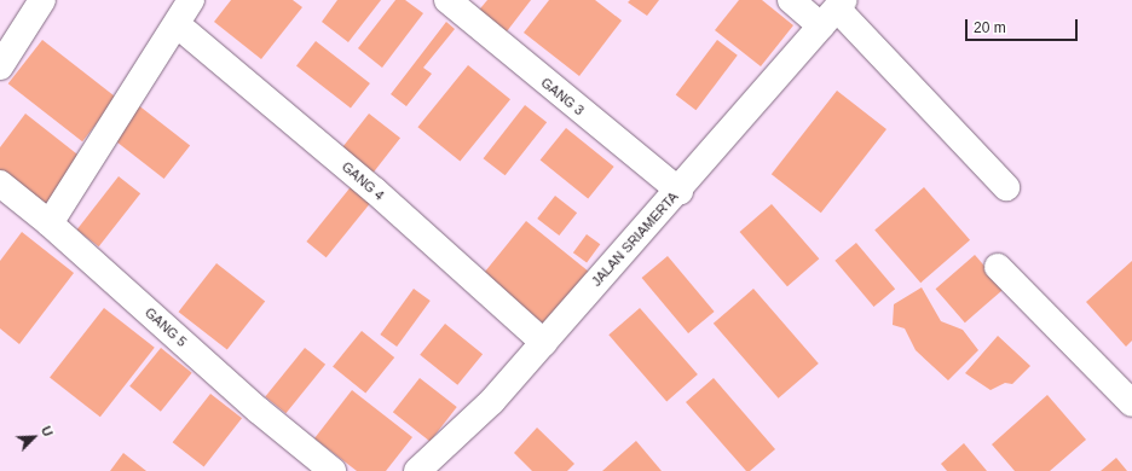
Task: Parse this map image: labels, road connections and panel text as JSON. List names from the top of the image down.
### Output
{
  "streets": {
    "street": [
      "GANG 3",
      "GANG 4",
      "JALAN SRIAMERTA",
      "GANG 5"
    ]
  },
  "crossings": [
    ["GANG 3", "JALAN SRIAMERTA"],
    ["GANG 4", "JALAN SRIAMERTA"]
  ],
  "scale_bar": "20 m",
  "north": "top right"
}
